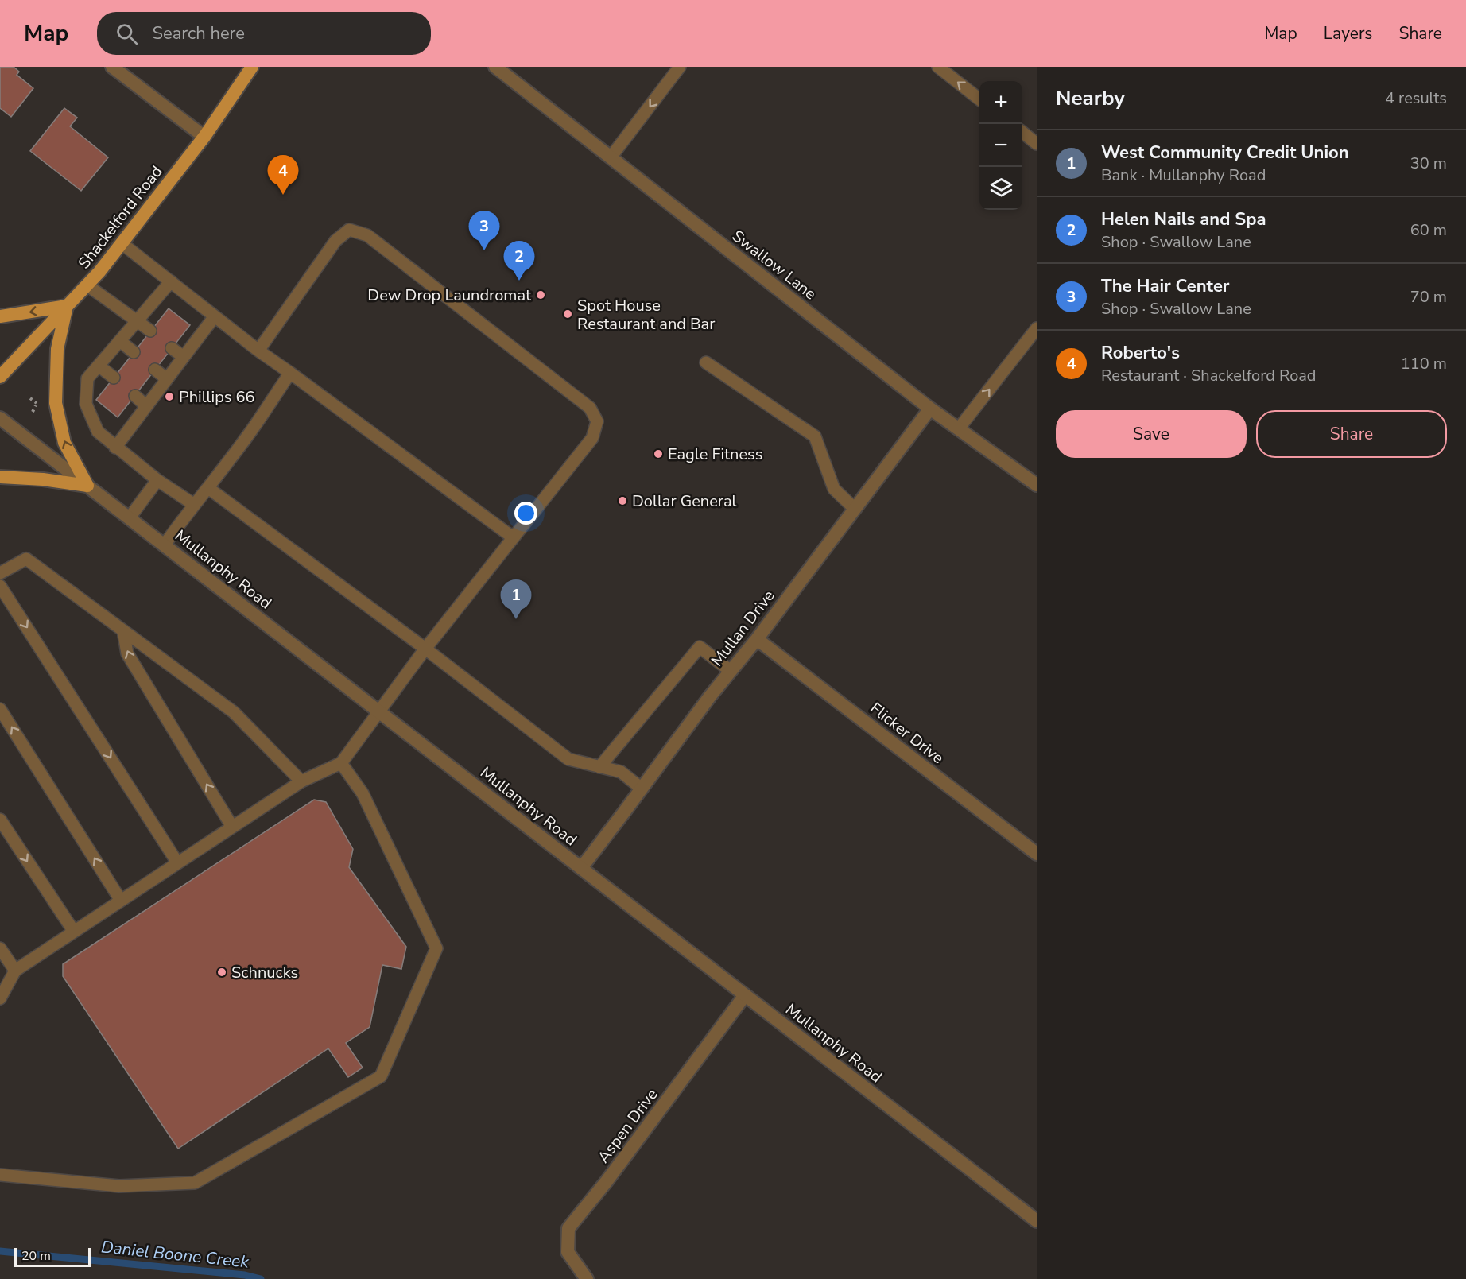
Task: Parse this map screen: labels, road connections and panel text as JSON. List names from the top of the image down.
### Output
{
  "streets": {
    "main road": ["Shackelford Road"],
    "street": [
      "Swallow Lane",
      "Mullanphy Road",
      "Mullan Drive",
      "Flicker Drive",
      "Aspen Drive"
    ]
  },
  "crossings": [
    ["Swallow Lane", "Mullan Drive"],
    ["Mullanphy Road", "Mullan Drive"],
    ["Mullanphy Road", "Aspen Drive"],
    ["Mullan Drive", "Flicker Drive"]
  ],
  "water": ["Daniel Boone Creek"],
  "places": [
    "Dew Drop Laundromat",
    "Spot House Restaurant and Bar",
    "Phillips 66",
    "Eagle Fitness",
    "Dollar General",
    "Schnucks"
  ],
  "scale_bar": "20 m",
  "page": {
    "header": "Map",
    "search": "Search here",
    "nav": ["Map", "Layers", "Share"],
    "heading": ["Nearby", "4 results"],
    "map_buttons": ["+", "−"],
    "list": [
      {
        "mark": "1",
        "name": "West Community Credit Union",
        "note": "Bank · Mullanphy Road",
        "value": "30 m"
      },
      {
        "mark": "2",
        "name": "Helen Nails and Spa",
        "note": "Shop · Swallow Lane",
        "value": "60 m"
      },
      {
        "mark": "3",
        "name": "The Hair Center",
        "note": "Shop · Swallow Lane",
        "value": "70 m"
      },
      {
        "mark": "4",
        "name": "Roberto's",
        "note": "Restaurant · Shackelford Road",
        "value": "110 m"
      }
    ],
    "pins": [
      "4",
      "3",
      "2",
      "1"
    ],
    "buttons": ["Save", "Share"],
    "scale": "20 m"
  }
}
